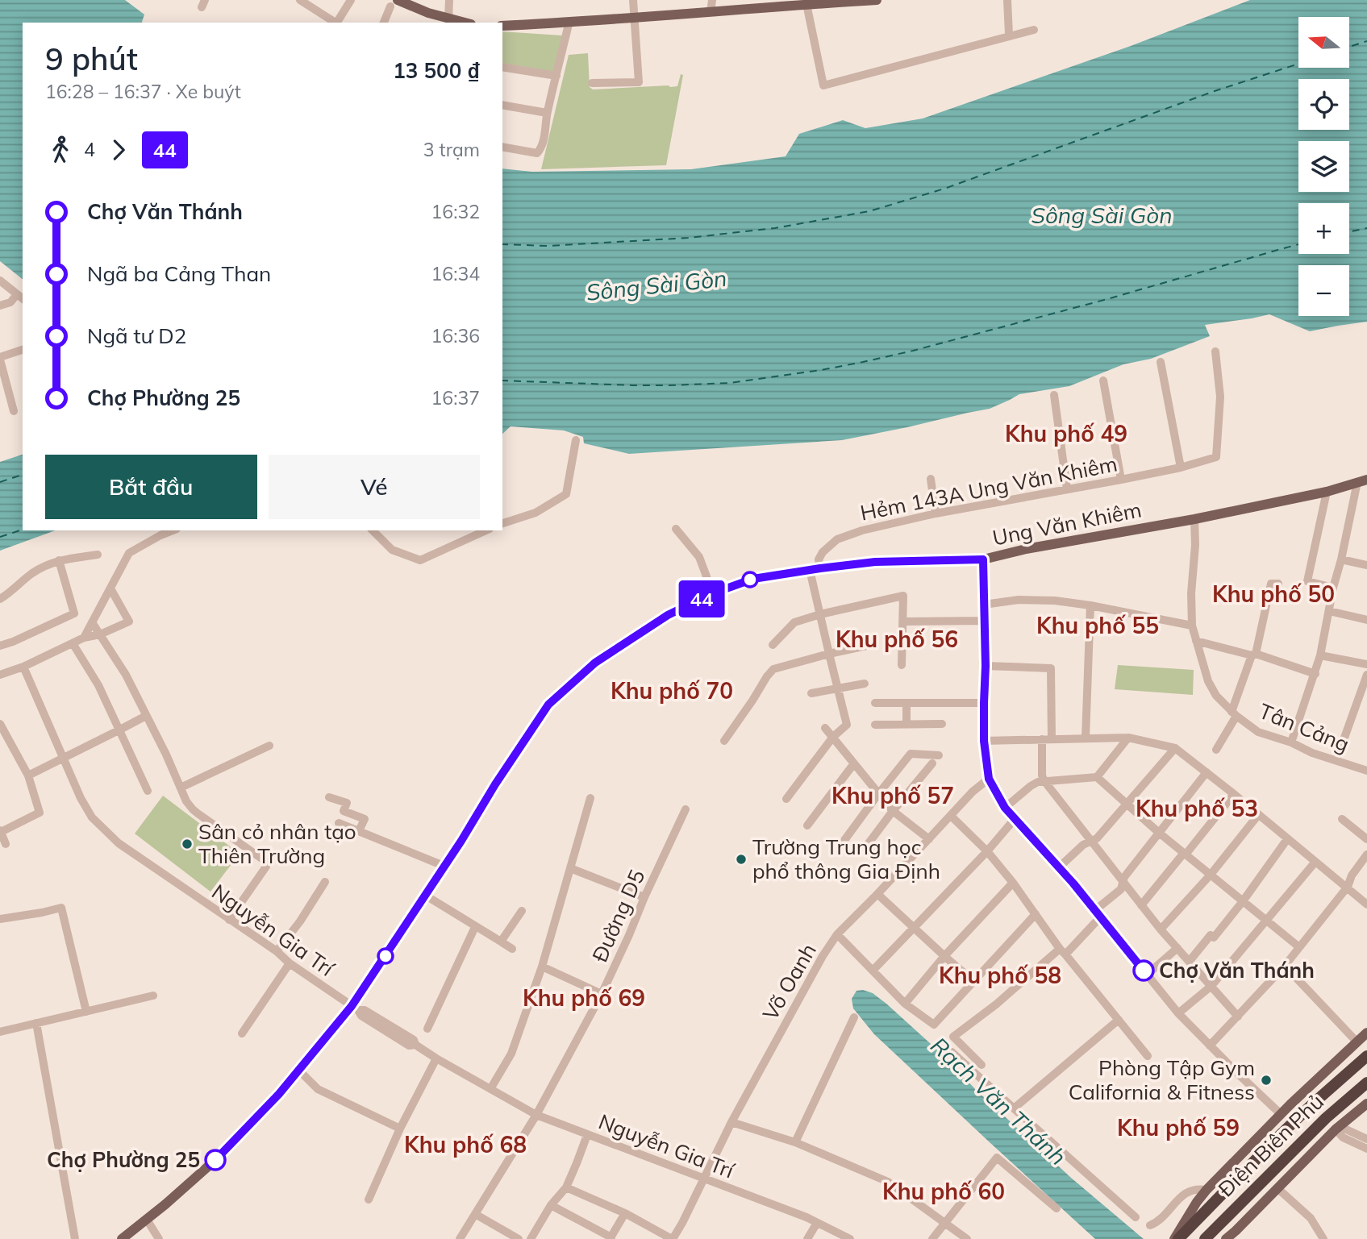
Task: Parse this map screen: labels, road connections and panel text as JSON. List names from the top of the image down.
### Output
{
  "streets": {
    "highway": ["Điện Biên Phủ"],
    "main road": ["Ung Văn Khiêm"],
    "street": [
      "Hẻm 143A Ung Văn Khiêm",
      "Tân Cảng",
      "Đường D5",
      "Nguyễn Gia Trí",
      "Võ Oanh"
    ]
  },
  "crossings": [
    ["Hẻm 143A Ung Văn Khiêm", "Ung Văn Khiêm"],
    ["Ung Văn Khiêm", "Tân Cảng"],
    ["Ung Văn Khiêm", "Nguyễn Gia Trí"],
    ["Đường D5", "Nguyễn Gia Trí"],
    ["Nguyễn Gia Trí", "Võ Oanh"]
  ],
  "districts": [
    "Khu phố 49",
    "Khu phố 50",
    "Khu phố 55",
    "Khu phố 56",
    "Khu phố 70",
    "Khu phố 57",
    "Khu phố 53",
    "Khu phố 58",
    "Khu phố 69",
    "Khu phố 59",
    "Khu phố 68",
    "Khu phố 60"
  ],
  "water": ["Sông Sài Gòn", "Rạch Văn Thánh"],
  "places": [
    "Sân cỏ nhân tạo Thiên Trường",
    "Trường Trung học phổ thông Gia Định",
    "Chợ Văn Thánh",
    "Phòng Tập Gym California & Fitness",
    "Chợ Phường 25"
  ],
  "lines": ["bus line 44"],
  "north": "left",
  "page": {
    "on_map": "44",
    "map_buttons": ["+", "−"],
    "heading": ["9 phút", "16:28 – 16:37 · Xe buýt", "13 500 ₫"],
    "legs": ["4", "44", "3 trạm"],
    "list": [
      {
        "name": "Chợ Văn Thánh",
        "value": "16:32"
      },
      {
        "name": "Ngã ba Cảng Than",
        "value": "16:34"
      },
      {
        "name": "Ngã tư D2",
        "value": "16:36"
      },
      {
        "name": "Chợ Phường 25",
        "value": "16:37"
      }
    ],
    "buttons": ["Bắt đầu", "Vé"]
  }
}
